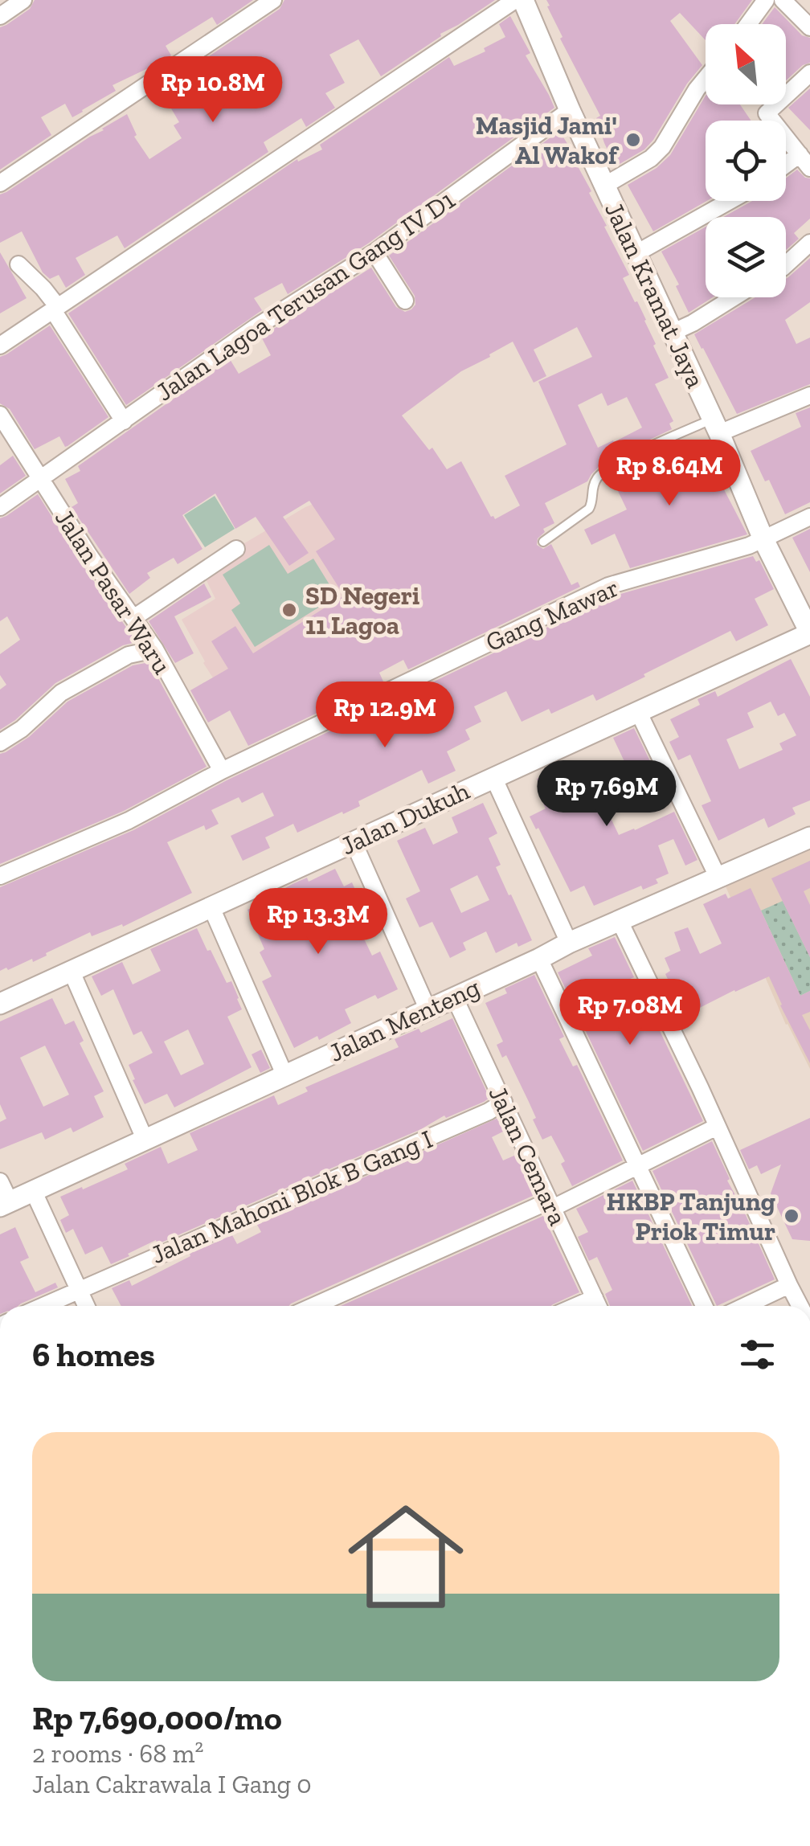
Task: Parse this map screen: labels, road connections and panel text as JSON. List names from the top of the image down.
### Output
{
  "streets": {
    "street": [
      "Jalan Kramat Jaya",
      "Jalan Lagoa Terusan Gang IV D1",
      "Jalan Pasar Waru",
      "Gang Mawar",
      "Jalan Dukuh",
      "Jalan Menteng",
      "Jalan Cemara",
      "Jalan Mahoni Blok B Gang I"
    ]
  },
  "crossings": [
    ["Jalan Kramat Jaya", "Jalan Lagoa Terusan Gang IV D1"],
    ["Jalan Kramat Jaya", "Gang Mawar"],
    ["Jalan Kramat Jaya", "Jalan Dukuh"],
    ["Jalan Lagoa Terusan Gang IV D1", "Jalan Pasar Waru"],
    ["Jalan Pasar Waru", "Gang Mawar"],
    ["Jalan Menteng", "Jalan Cemara"],
    ["Jalan Cemara", "Jalan Mahoni Blok B Gang I"]
  ],
  "places": ["Masjid Jami' Al Wakof", "SD Negeri 11 Lagoa", "HKBP Tanjung Priok Timur"],
  "north": "top left",
  "page": {
    "price": [
      "Rp 10.8M",
      "Rp 8.64M",
      "Rp 12.9M",
      "Rp 7.69M",
      "Rp 13.3M",
      "Rp 7.08M"
    ],
    "heading": "6 homes",
    "list": [
      {
        "name": "Rp 7,690,000/mo",
        "note": "2 rooms · 68 m² · Jalan Cakrawala I Gang 0"
      }
    ]
  }
}
